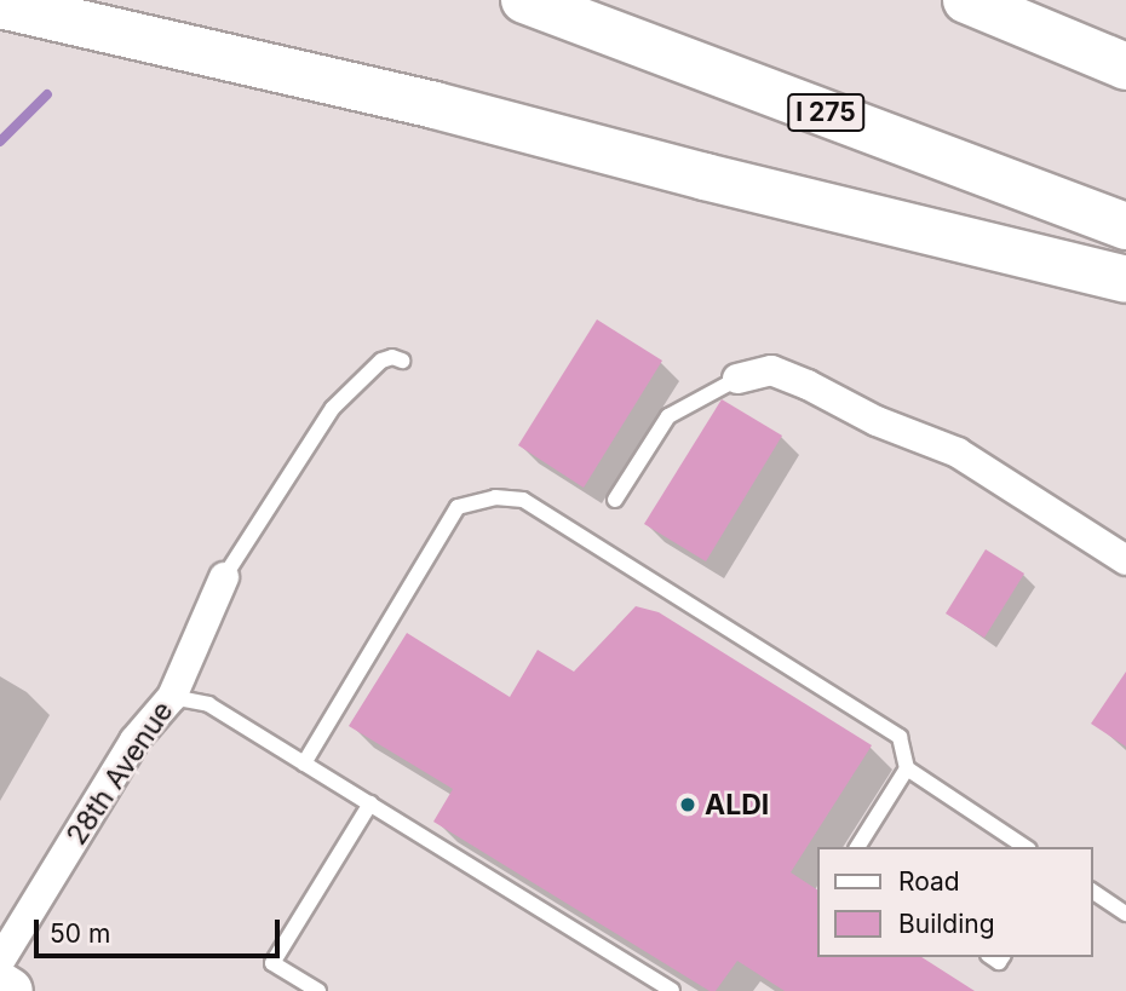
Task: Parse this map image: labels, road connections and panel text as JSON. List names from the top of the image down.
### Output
{
  "streets": {
    "highway": ["I 275"],
    "street": ["28th Avenue"]
  },
  "places": ["ALDI"],
  "legend": ["Road", "Building"],
  "scale_bar": "50 m"
}
